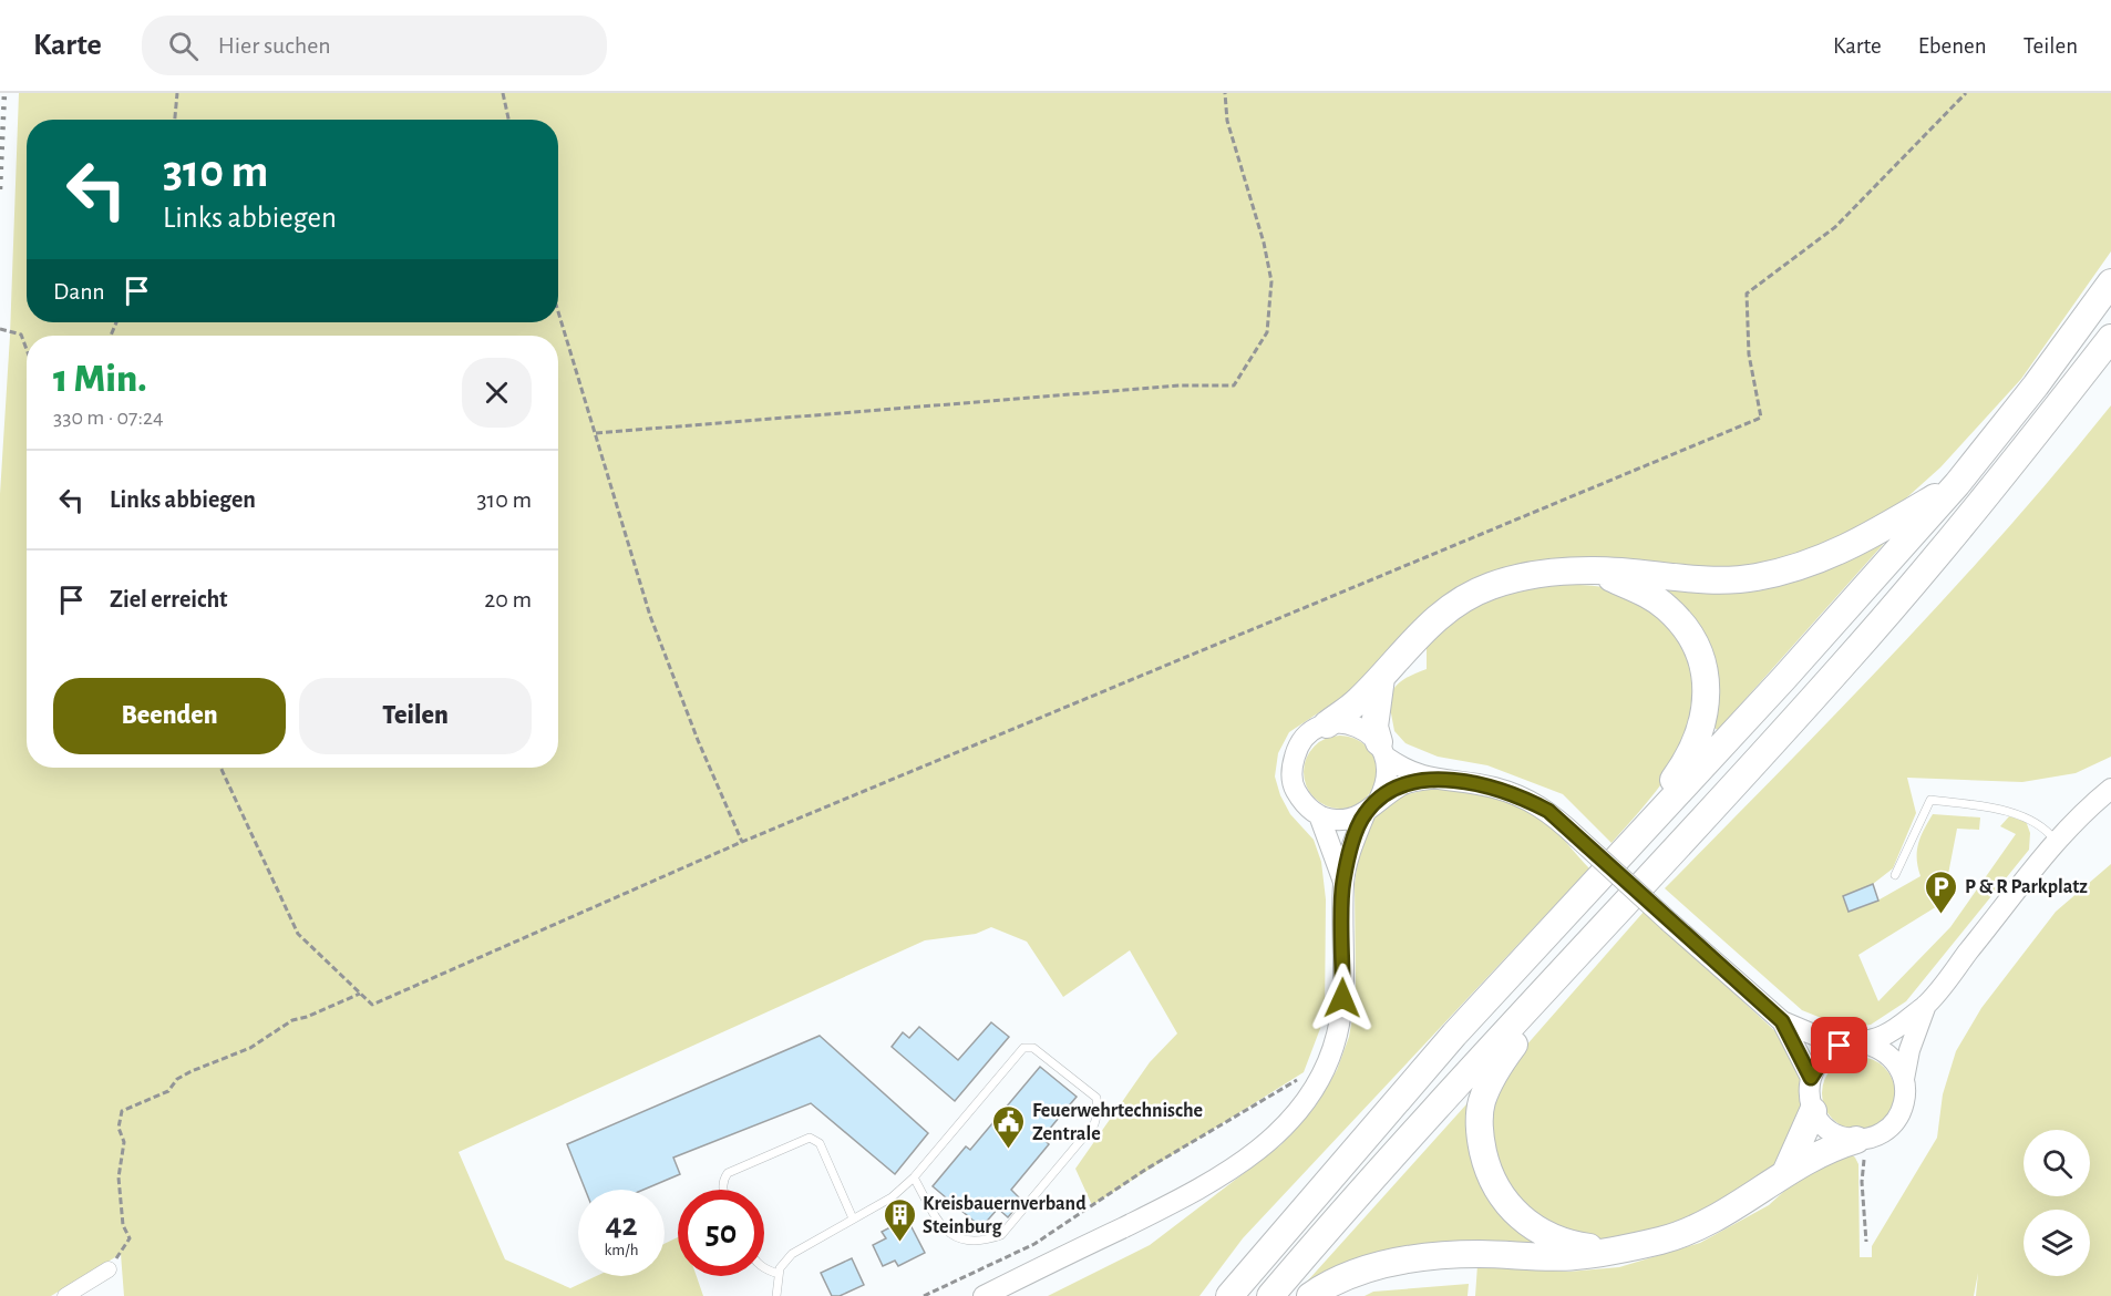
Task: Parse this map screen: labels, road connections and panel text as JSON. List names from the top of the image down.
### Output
{
  "places": {
    "parking": ["P & R Parkplatz"],
    "public building": ["Feuerwehrtechnische Zentrale"],
    "building": ["Kreisbauernverband Steinburg"]
  },
  "page": {
    "header": "Karte",
    "search": "Hier suchen",
    "nav": ["Karte", "Ebenen", "Teilen"],
    "turn": ["310 m", "Links abbiegen"],
    "then": "Dann",
    "heading": ["1 Min.", "330 m · 07:24"],
    "list": [
      {
        "name": "Links abbiegen",
        "value": "310 m"
      },
      {
        "name": "Ziel erreicht",
        "value": "20 m"
      }
    ],
    "buttons": ["Beenden", "Teilen"],
    "speed": "42 km/h",
    "limit": "50"
  }
}
